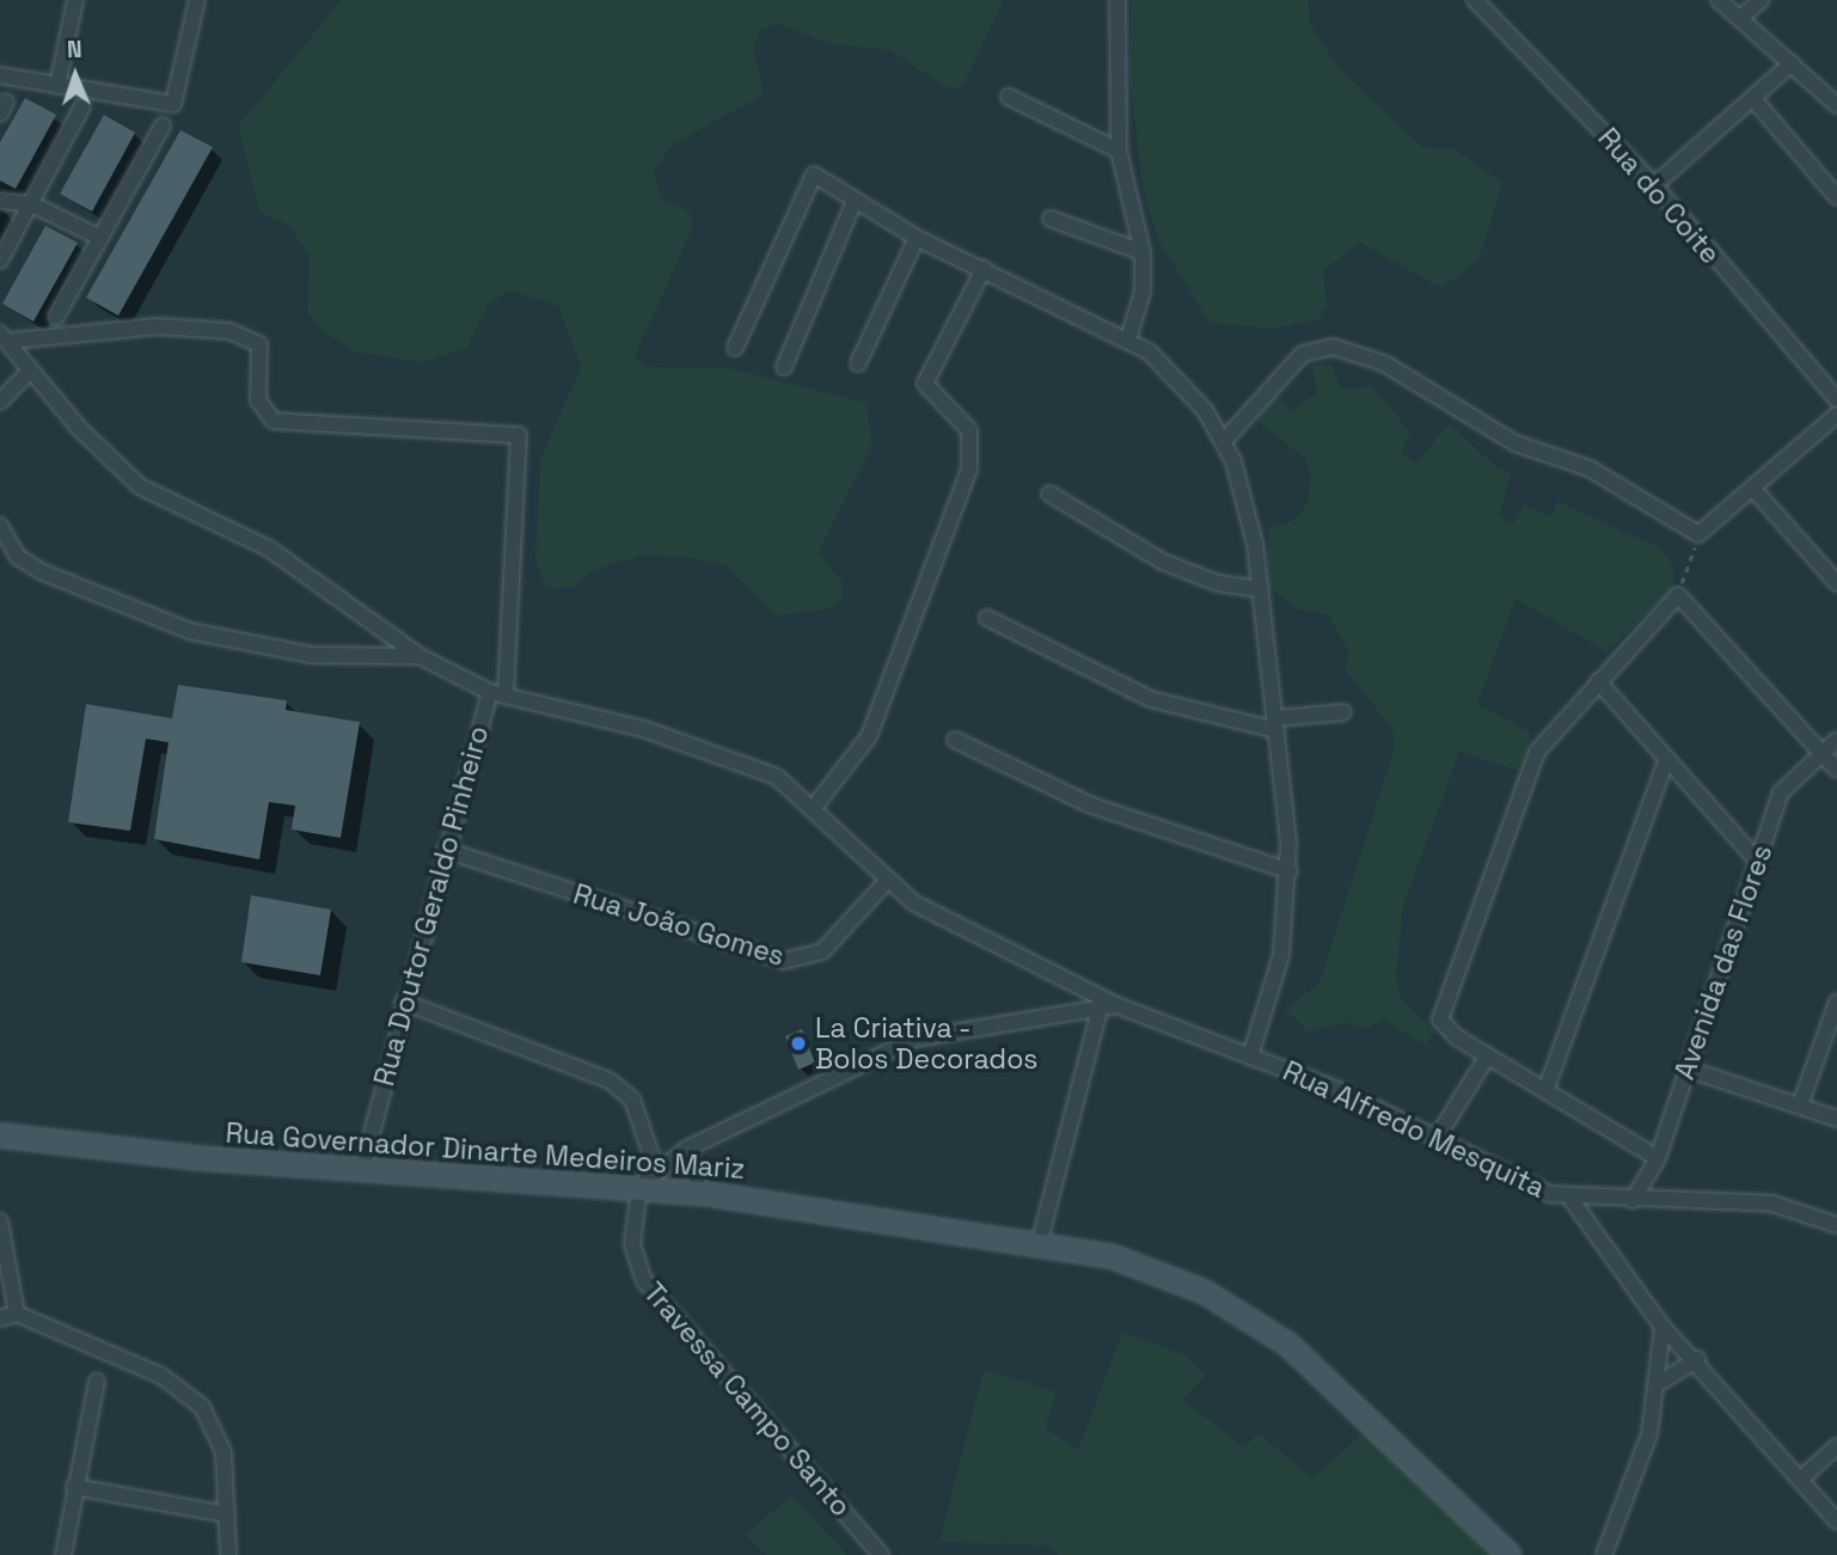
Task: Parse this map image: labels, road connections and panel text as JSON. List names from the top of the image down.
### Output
{
  "streets": {
    "main road": ["Rua Governador Dinarte Medeiros Mariz"],
    "street": [
      "Rua do Coite",
      "Rua Doutor Geraldo Pinheiro",
      "Rua João Gomes",
      "Avenida das Flores",
      "Rua Alfredo Mesquita",
      "Travessa Campo Santo"
    ]
  },
  "crossings": [
    ["Rua Doutor Geraldo Pinheiro", "Rua João Gomes"],
    ["Rua Doutor Geraldo Pinheiro", "Rua Alfredo Mesquita"],
    ["Rua Doutor Geraldo Pinheiro", "Rua Governador Dinarte Medeiros Mariz"],
    ["Rua João Gomes", "Rua Alfredo Mesquita"],
    ["Rua Governador Dinarte Medeiros Mariz", "Travessa Campo Santo"]
  ],
  "places": ["La Criativa - Bolos Decorados"],
  "north": "top"
}
